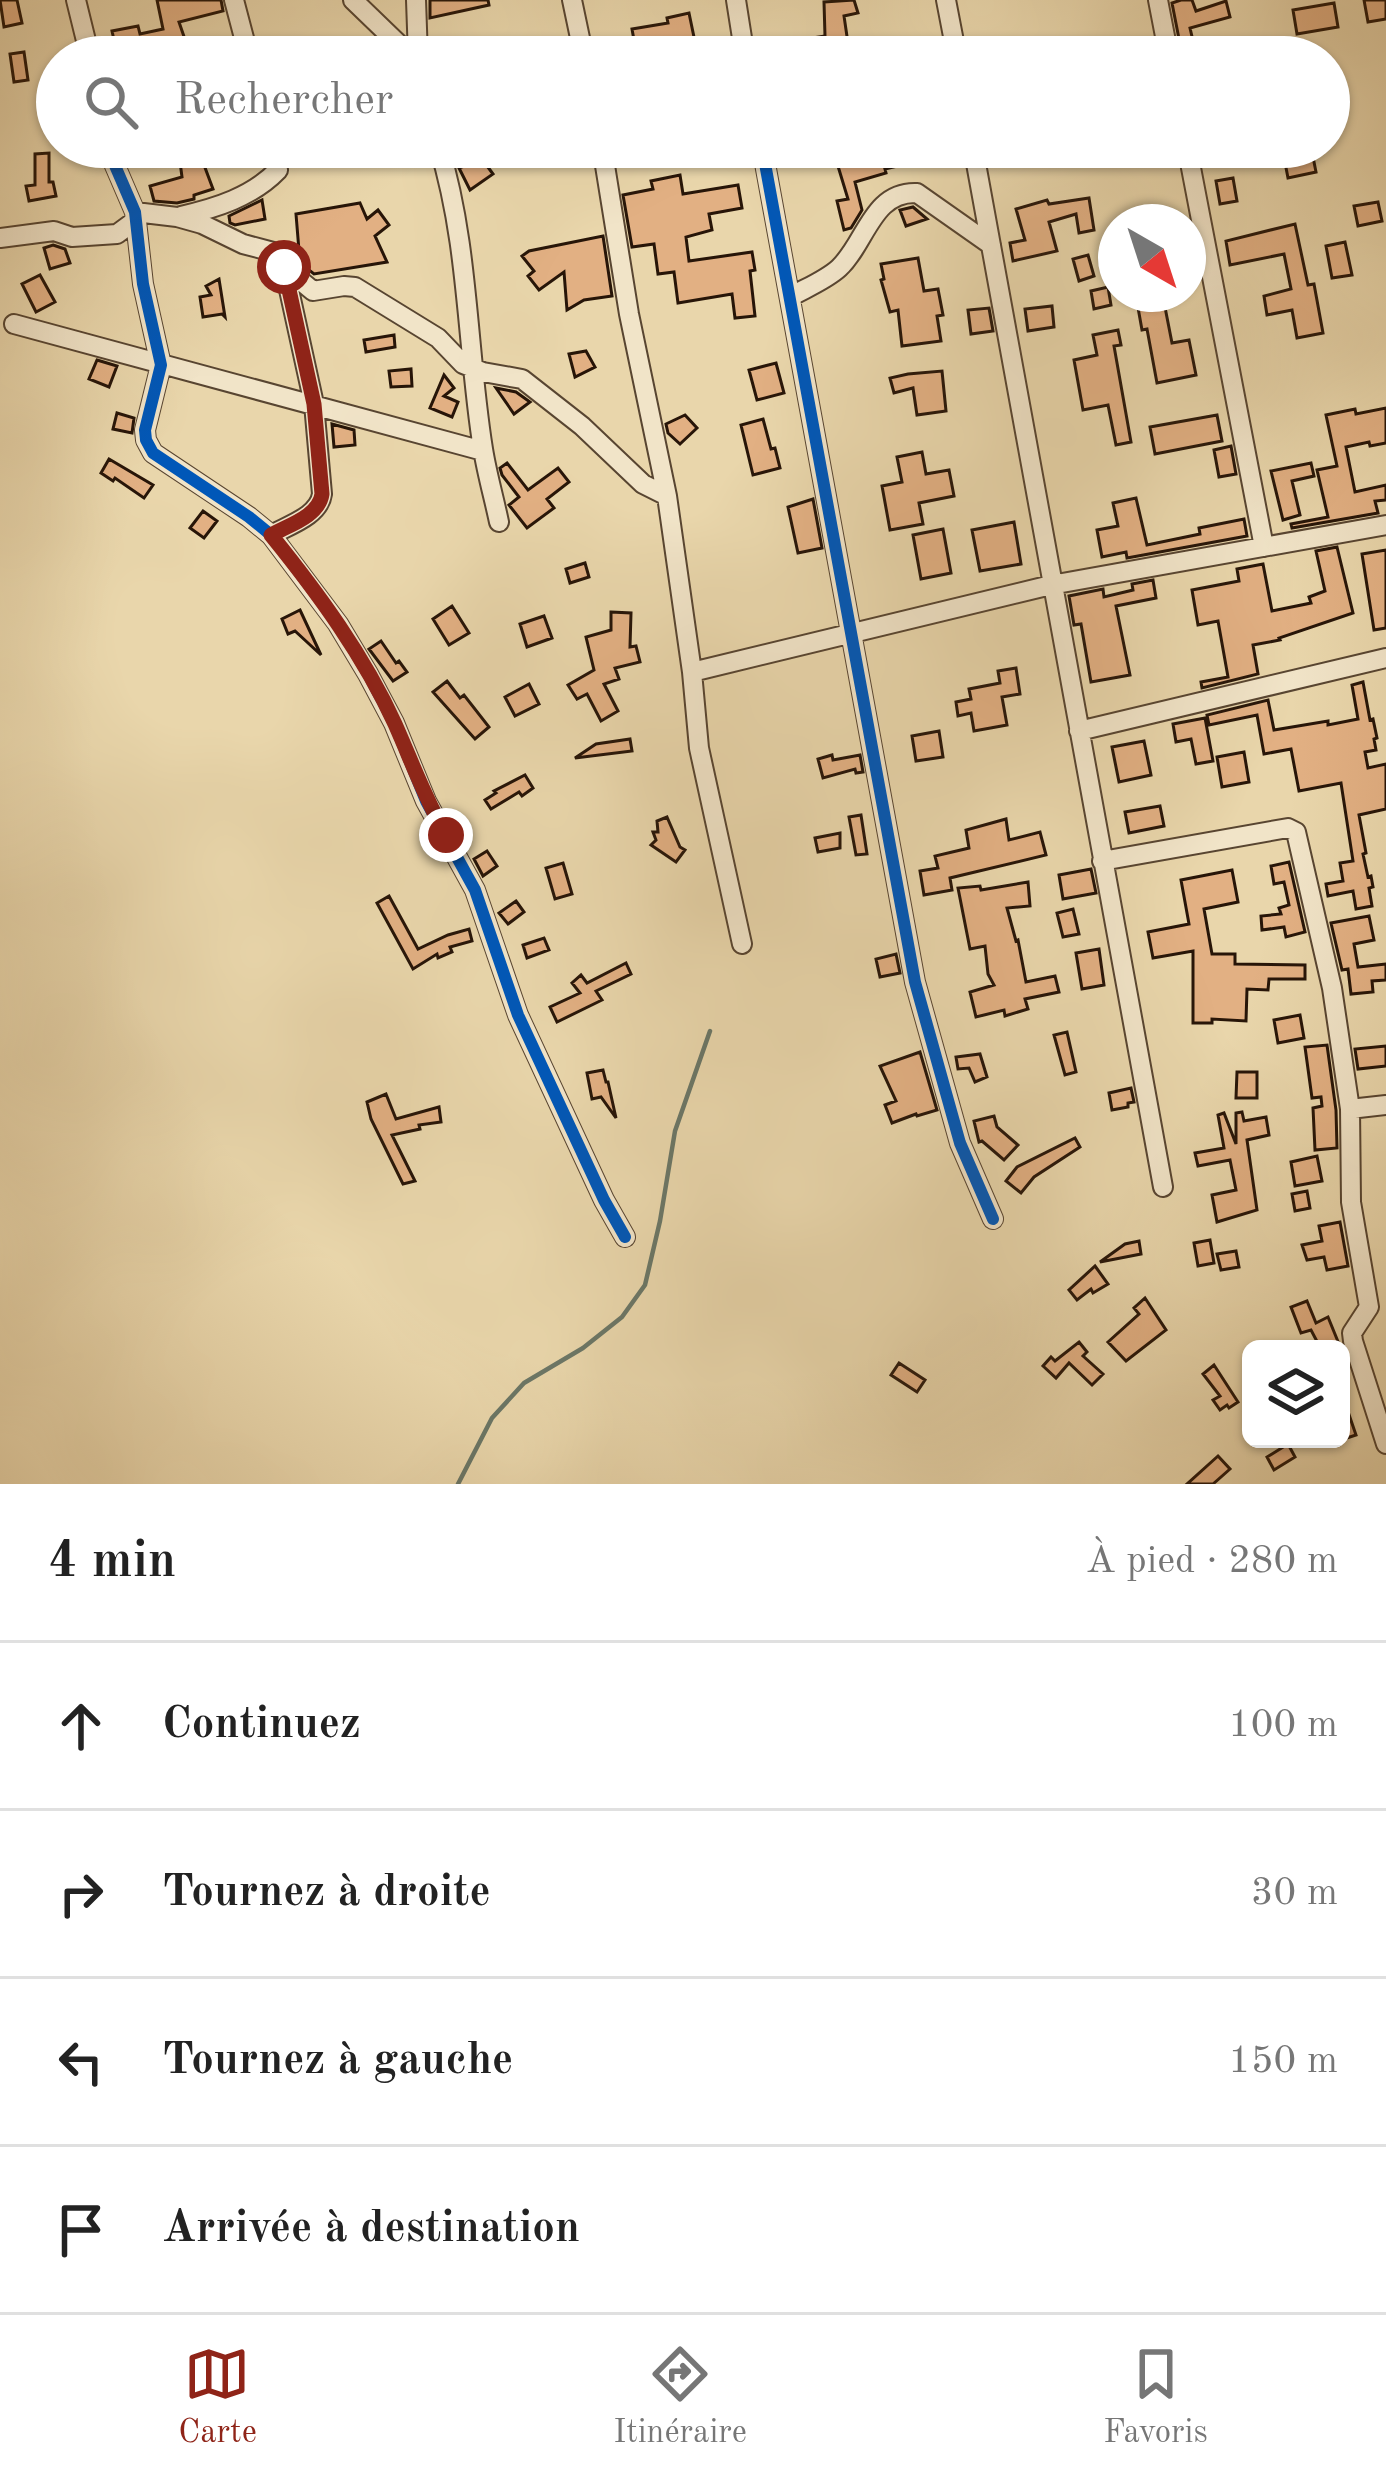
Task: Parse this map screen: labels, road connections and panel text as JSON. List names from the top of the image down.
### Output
{
  "north": "bottom right",
  "page": {
    "search": "Rechercher",
    "heading": ["4 min", "À pied · 280 m"],
    "list": [
      ["Continuez", "100 m"],
      ["Tournez à droite", "30 m"],
      ["Tournez à gauche", "150 m"],
      "Arrivée à destination"
    ],
    "nav": ["Carte", "Itinéraire", "Favoris"]
  }
}
